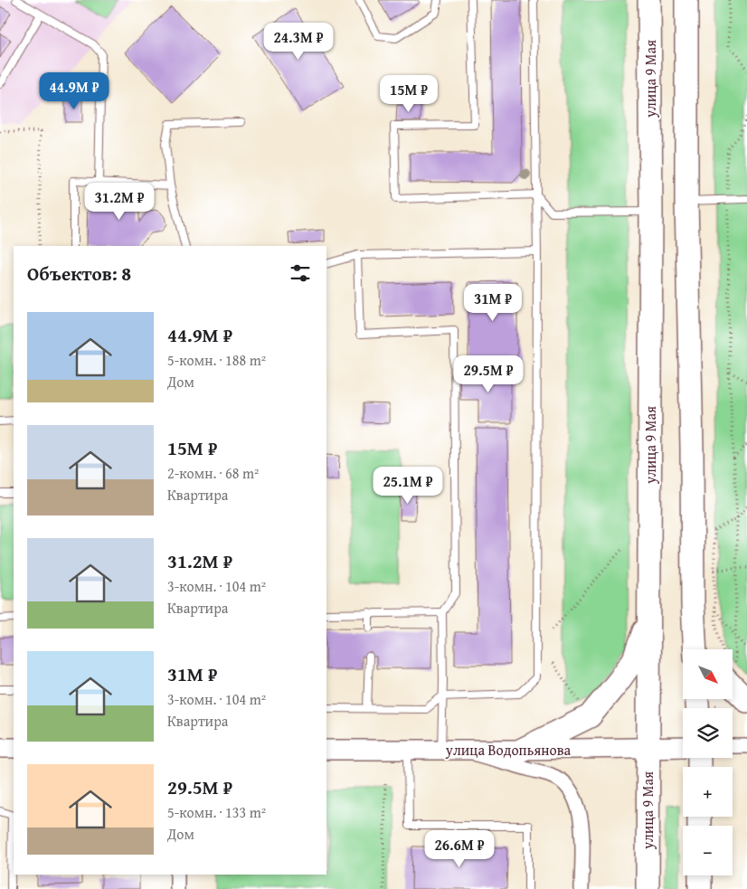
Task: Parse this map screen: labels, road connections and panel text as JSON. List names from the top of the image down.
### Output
{
  "streets": {
    "main road": ["улица 9 Мая"],
    "street": ["улица Водопьянова"]
  },
  "crossings": [
    ["улица 9 Мая", "улица Водопьянова"]
  ],
  "north": "bottom right",
  "page": {
    "price": [
      "24.3M ₽",
      "44.9M ₽",
      "15M ₽",
      "31.2M ₽",
      "31M ₽",
      "29.5M ₽",
      "25.1M ₽",
      "26.6M ₽"
    ],
    "heading": "Объектов: 8",
    "list": [
      {
        "name": "44.9M ₽",
        "note": "5-комн. · 188 m² · Дом"
      },
      {
        "name": "15M ₽",
        "note": "2-комн. · 68 m² · Квартира"
      },
      {
        "name": "31.2M ₽",
        "note": "3-комн. · 104 m² · Квартира"
      },
      {
        "name": "31M ₽",
        "note": "3-комн. · 104 m² · Квартира"
      },
      {
        "name": "29.5M ₽",
        "note": "5-комн. · 133 m² · Дом"
      }
    ],
    "map_buttons": ["+", "−"]
  }
}
